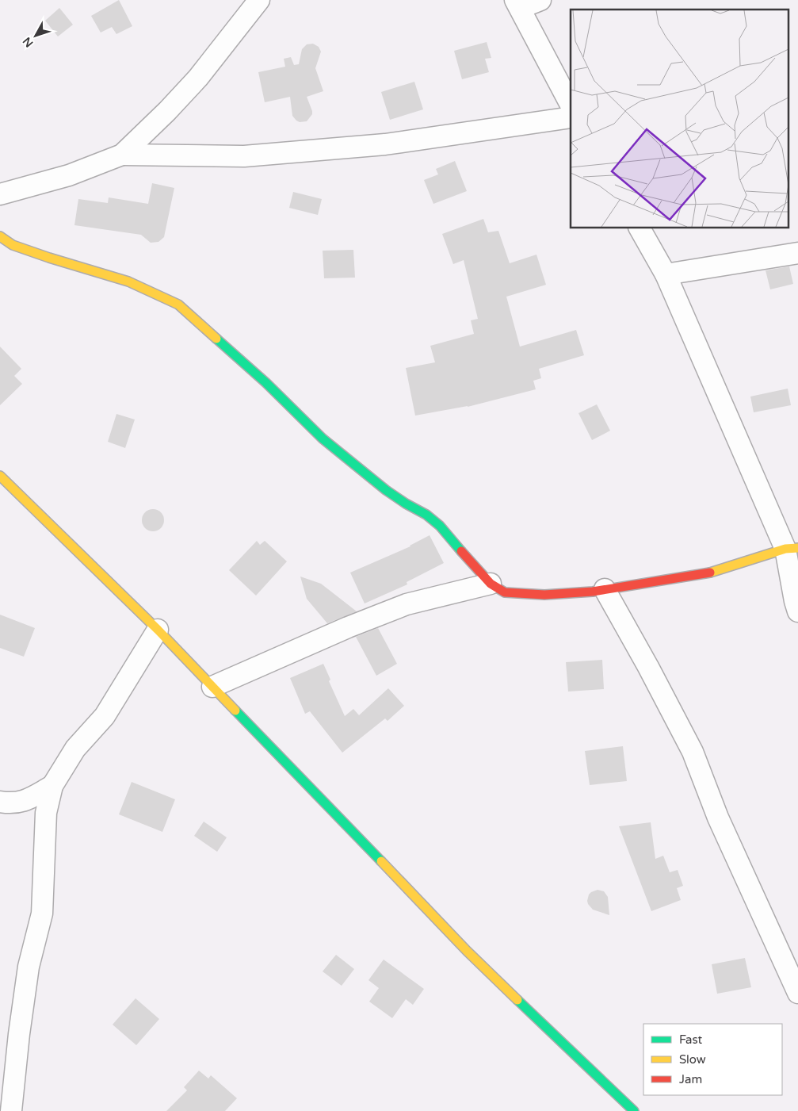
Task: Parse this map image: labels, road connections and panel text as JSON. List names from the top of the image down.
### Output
{
  "legend": ["Fast", "Slow", "Jam"],
  "north": "bottom left"
}
